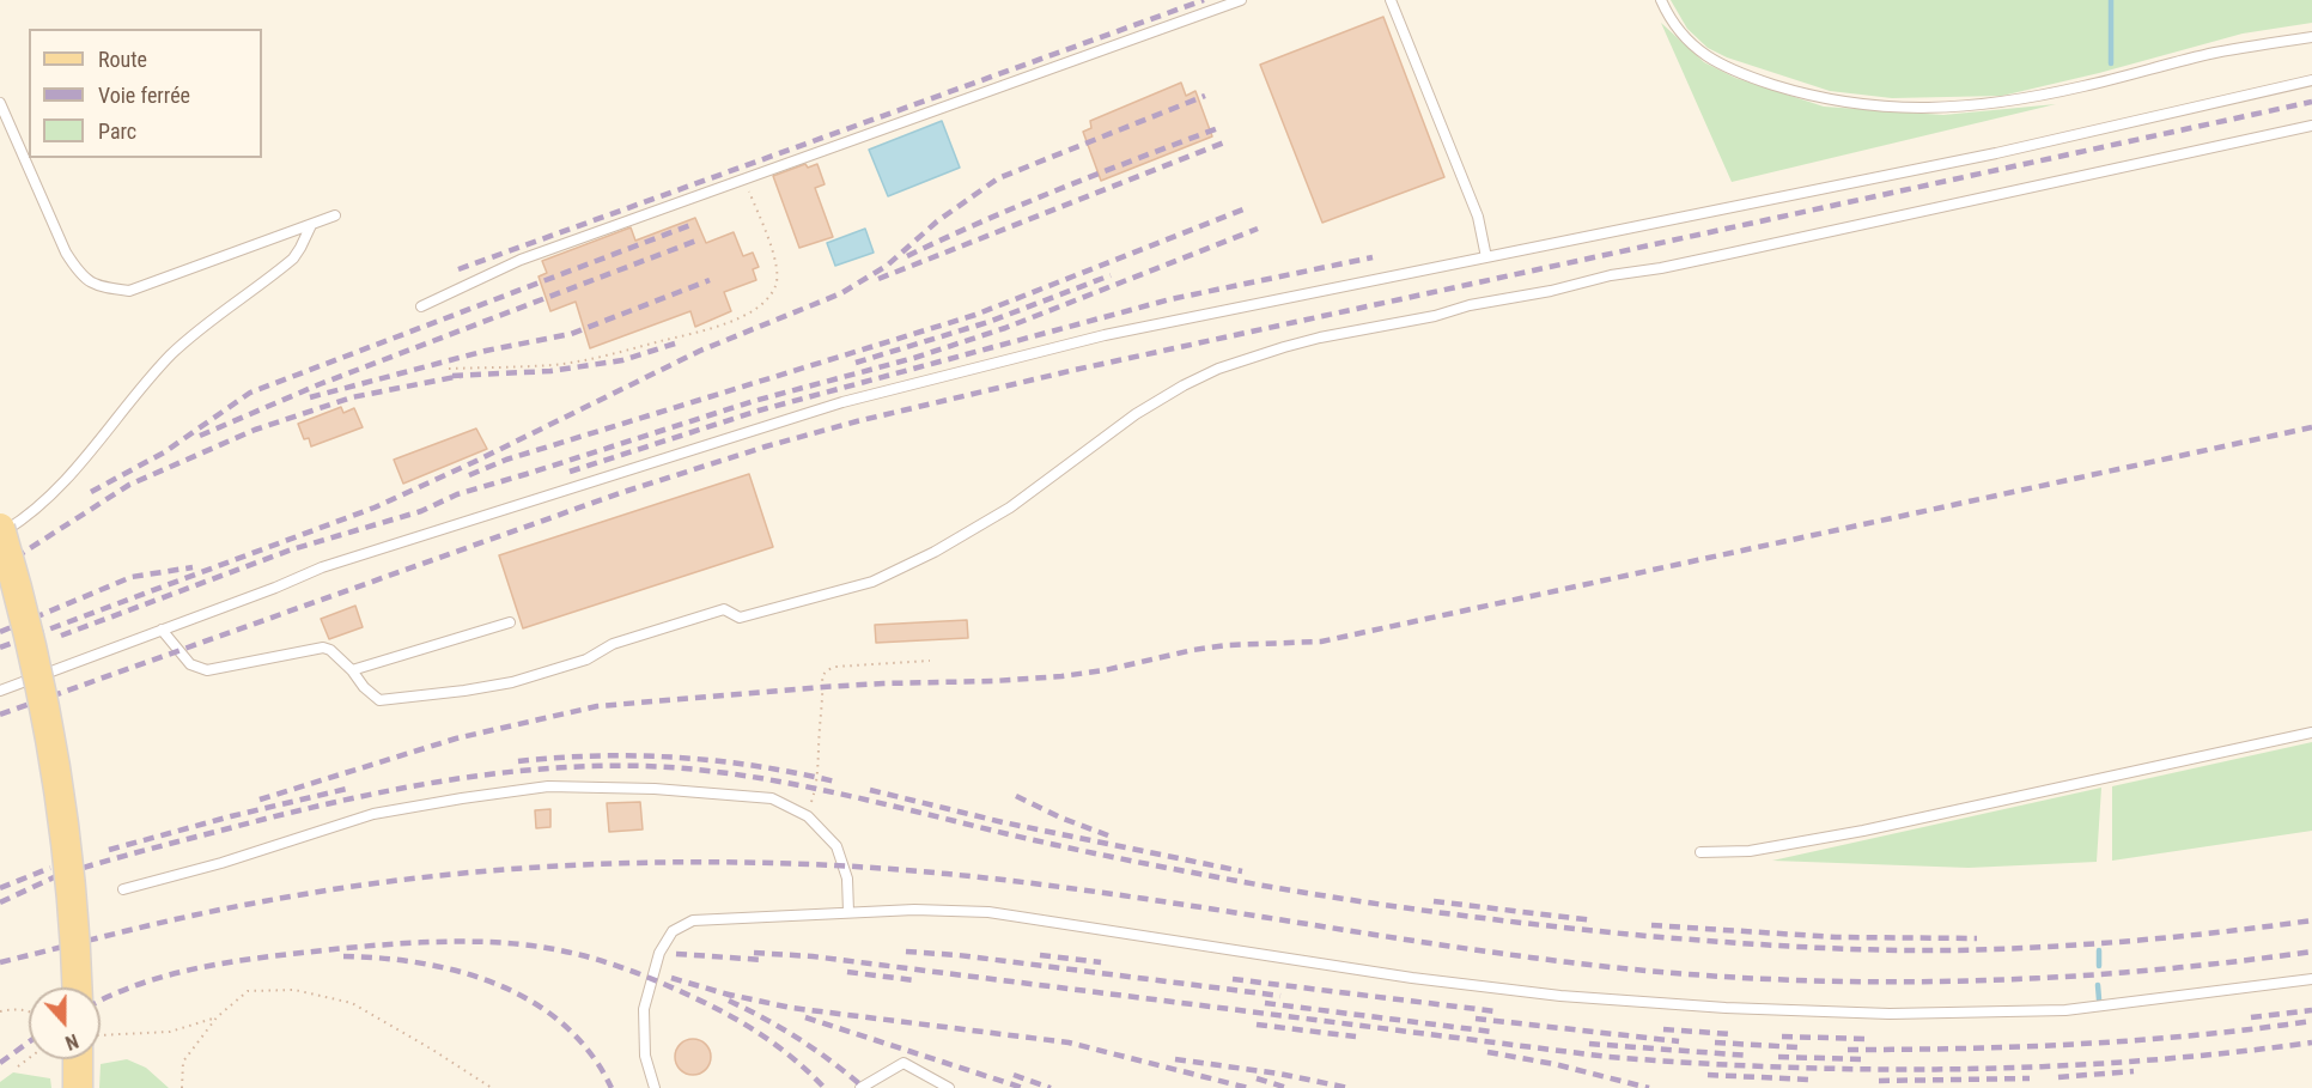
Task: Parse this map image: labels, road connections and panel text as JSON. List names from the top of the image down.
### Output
{
  "legend": ["Route", "Voie ferrée", "Parc"],
  "north": "bottom"
}
